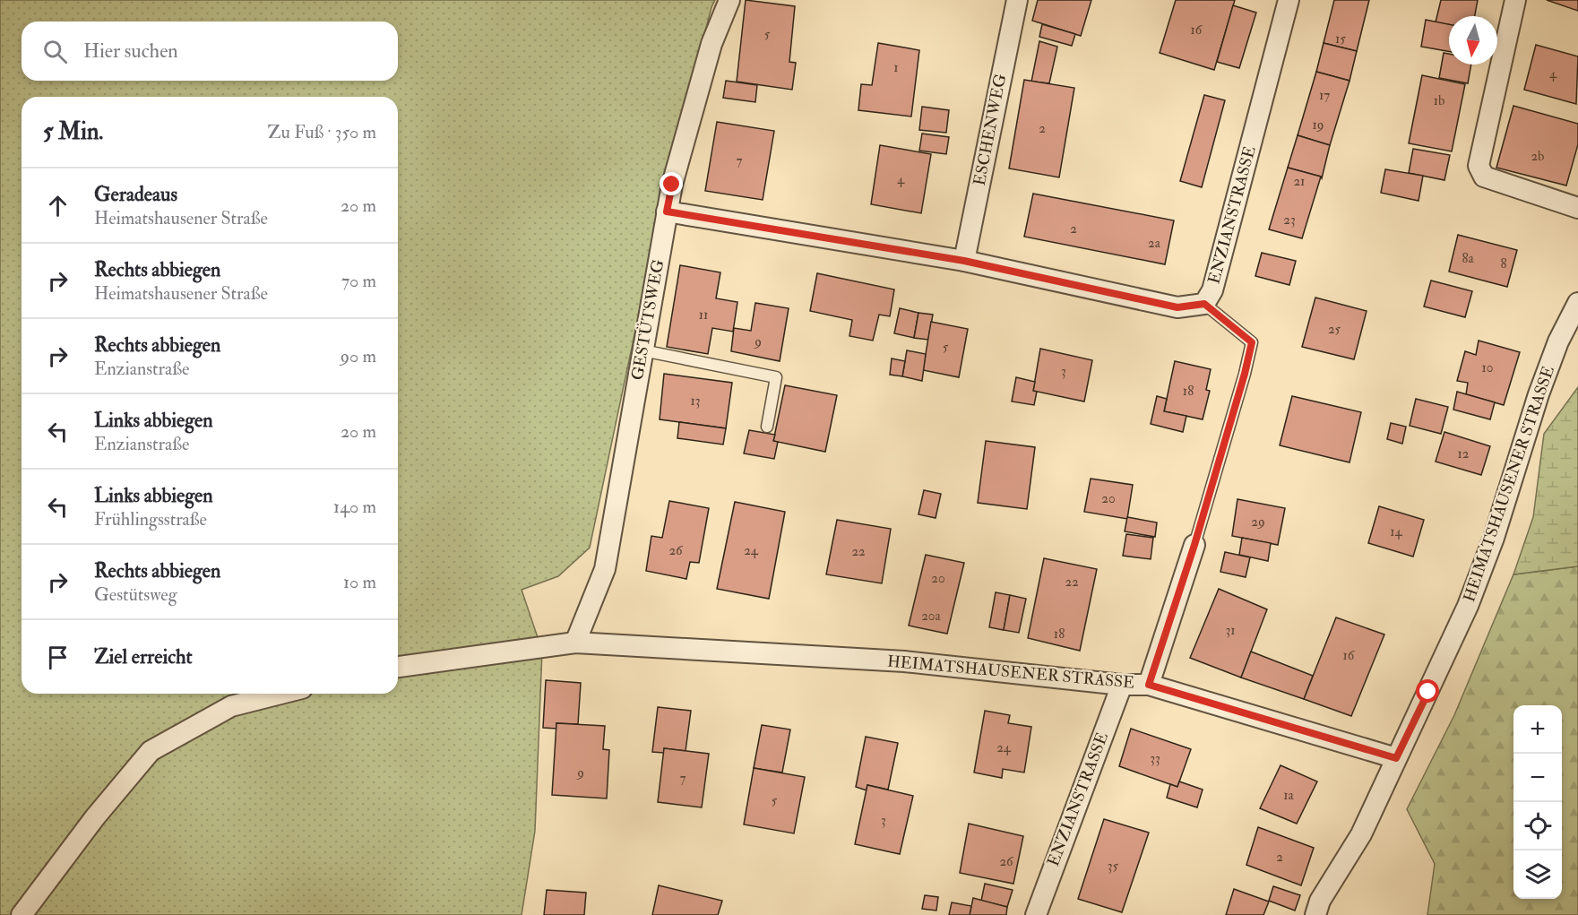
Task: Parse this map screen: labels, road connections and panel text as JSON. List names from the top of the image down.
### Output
{
  "streets": {
    "street": [
      "ESCHENWEG",
      "ENZIANSTRASSE",
      "GESTÜTSWEG",
      "HEIMATSHAUSENER STRASSE"
    ]
  },
  "crossings": [
    ["ENZIANSTRASSE", "HEIMATSHAUSENER STRASSE"],
    ["GESTÜTSWEG", "HEIMATSHAUSENER STRASSE"]
  ],
  "house_numbers": [
    "16",
    "5",
    "15",
    "1",
    "4",
    "17",
    "1b",
    "19",
    "2",
    "2b",
    "7",
    "4",
    "21",
    "23",
    "2",
    "2a",
    "8a",
    "8",
    "11",
    "25",
    "9",
    "5",
    "10",
    "3",
    "18",
    "13",
    "12",
    "20",
    "29",
    "14",
    "26",
    "24",
    "22",
    "20",
    "22",
    "20a",
    "31",
    "18",
    "16",
    "24",
    "33",
    "9",
    "7",
    "1a",
    "5",
    "3",
    "2",
    "26",
    "35"
  ],
  "north": "bottom",
  "page": {
    "search": "Hier suchen",
    "heading": ["5 Min.", "Zu Fuß · 350 m"],
    "list": [
      ["Geradeaus", "Heimatshausener Straße", "20 m"],
      ["Rechts abbiegen", "Heimatshausener Straße", "70 m"],
      ["Rechts abbiegen", "Enzianstraße", "90 m"],
      ["Links abbiegen", "Enzianstraße", "20 m"],
      ["Links abbiegen", "Frühlingsstraße", "140 m"],
      ["Rechts abbiegen", "Gestütsweg", "10 m"],
      "Ziel erreicht"
    ],
    "map_buttons": ["+", "−"]
  }
}
